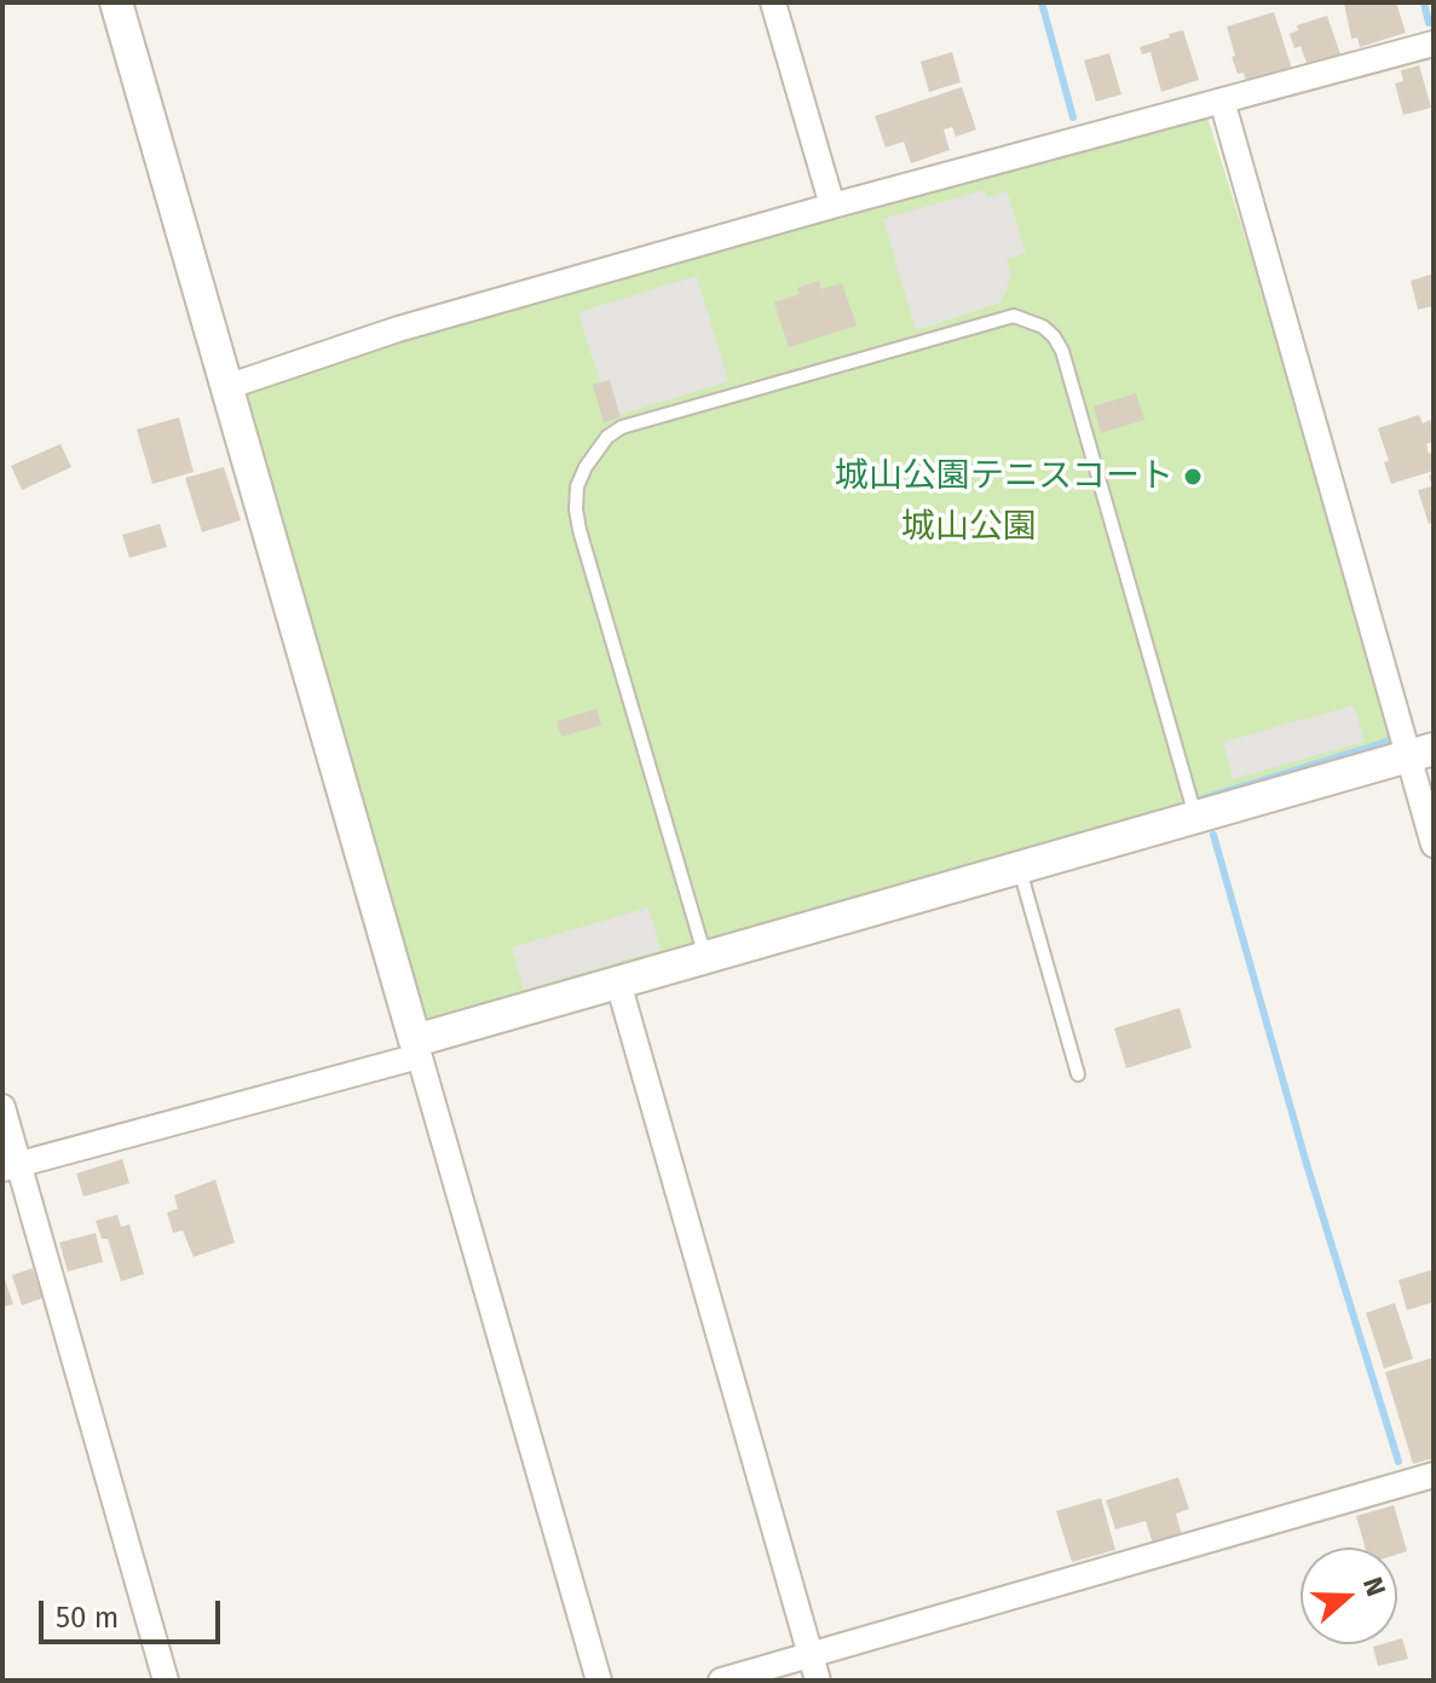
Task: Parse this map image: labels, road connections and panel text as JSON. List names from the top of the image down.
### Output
{
  "parks": ["城山公園"],
  "places": ["城山公園テニスコート"],
  "scale_bar": "50 m",
  "north": "right"
}
